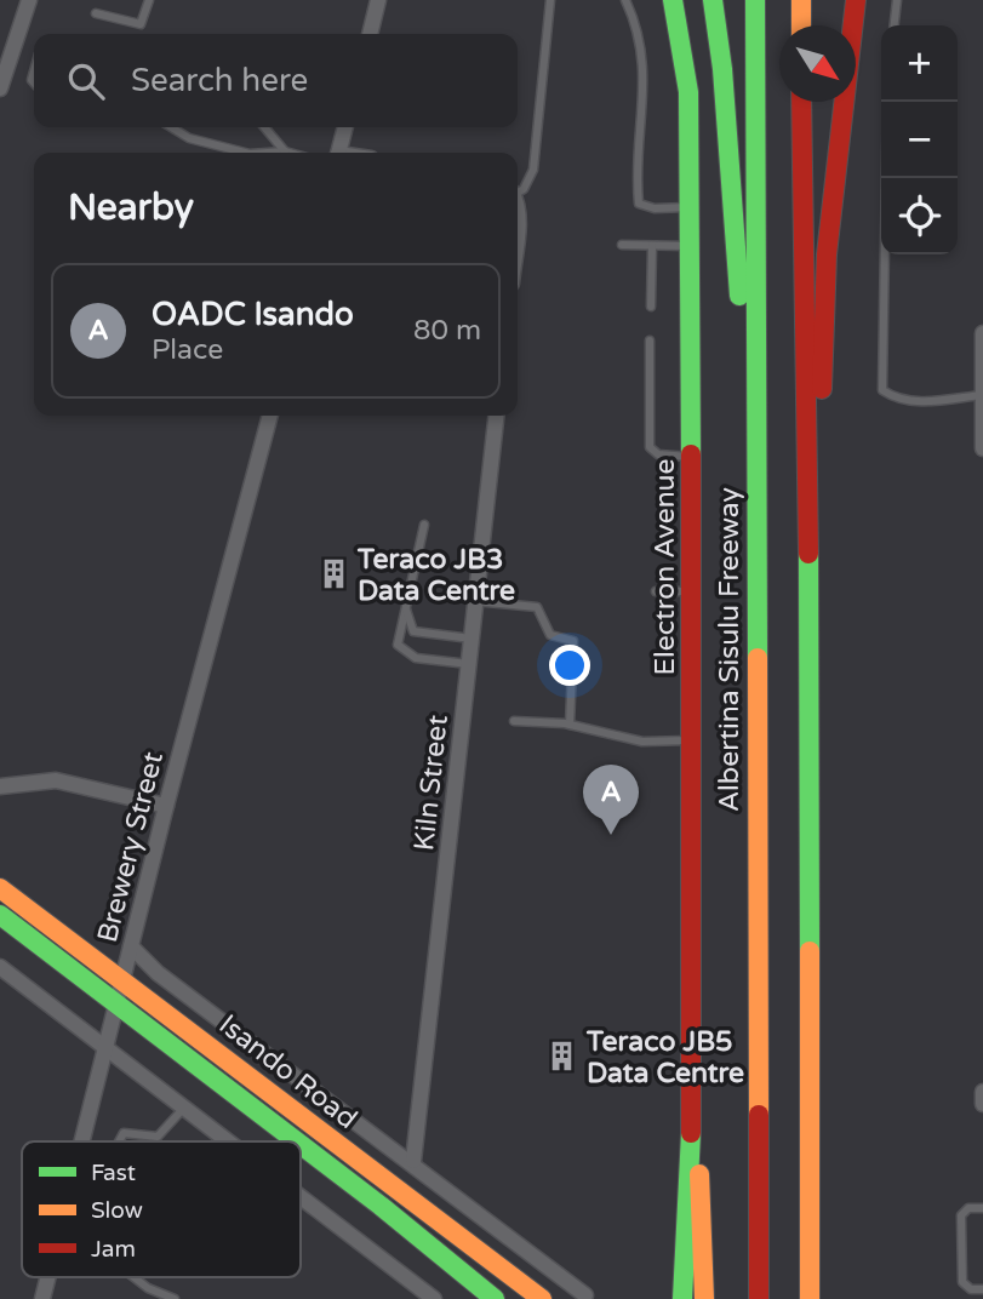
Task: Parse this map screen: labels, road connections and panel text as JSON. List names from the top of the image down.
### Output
{
  "streets": {
    "main road": ["Electron Avenue", "Albertina Sisulu Freeway", "Isando Road"],
    "street": ["Kiln Street", "Brewery Street"]
  },
  "crossings": [
    ["Brewery Street", "Isando Road"]
  ],
  "places": {
    "building": ["Teraco JB3 Data Centre", "Teraco JB5 Data Centre"]
  },
  "legend": ["Fast", "Slow", "Jam"],
  "north": "bottom right",
  "page": {
    "map_buttons": ["+", "−"],
    "search": "Search here",
    "heading": "Nearby",
    "list": [
      {
        "mark": "A",
        "name": "OADC Isando",
        "note": "Place",
        "value": "80 m"
      }
    ],
    "pins": "A"
  }
}
